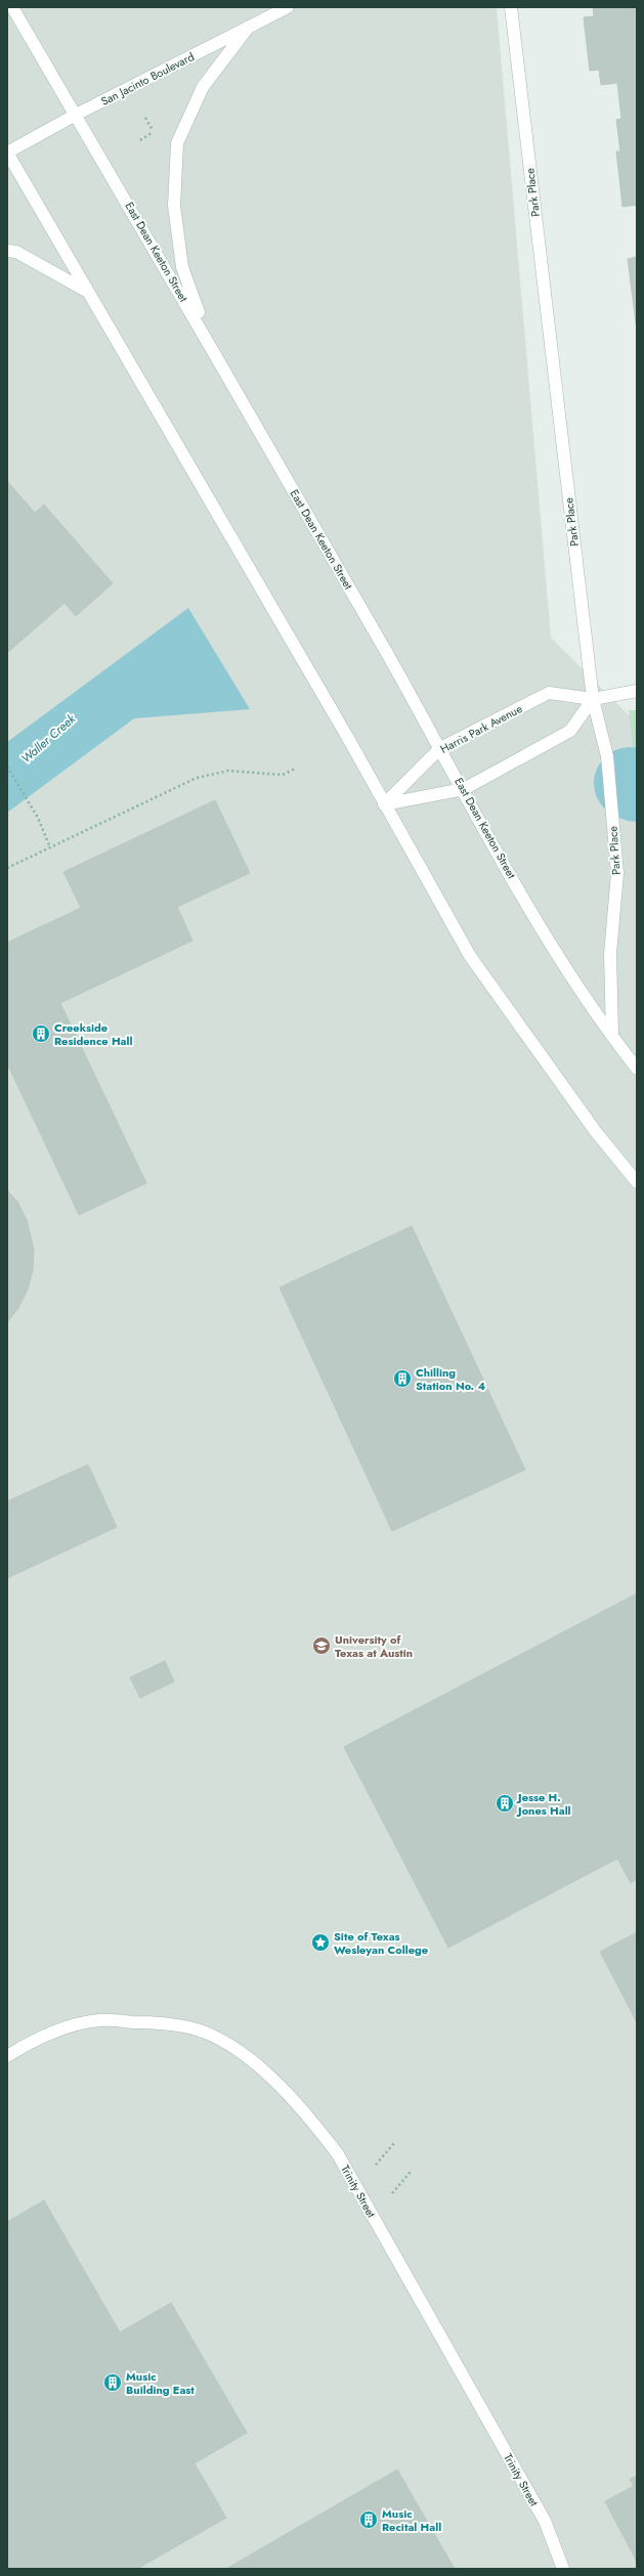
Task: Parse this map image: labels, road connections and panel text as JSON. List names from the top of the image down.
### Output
{
  "streets": {
    "main road": [
      "San Jacinto Boulevard",
      "Park Place",
      "East Dean Keeton Street",
      "Harris Park Avenue",
      "Trinity Street"
    ]
  },
  "crossings": [
    ["San Jacinto Boulevard", "East Dean Keeton Street"],
    ["Park Place", "East Dean Keeton Street"],
    ["Park Place", "Harris Park Avenue"],
    ["East Dean Keeton Street", "Harris Park Avenue"]
  ],
  "water": ["Waller Creek"],
  "places": {
    "building": [
      "Creekside Residence Hall",
      "Chilling Station No. 4",
      "Jesse H. Jones Hall",
      "Music Building East",
      "Music Recital Hall"
    ],
    "school or university": ["University of Texas at Austin"],
    "place": ["Site of Texas Wesleyan College"]
  }
}
